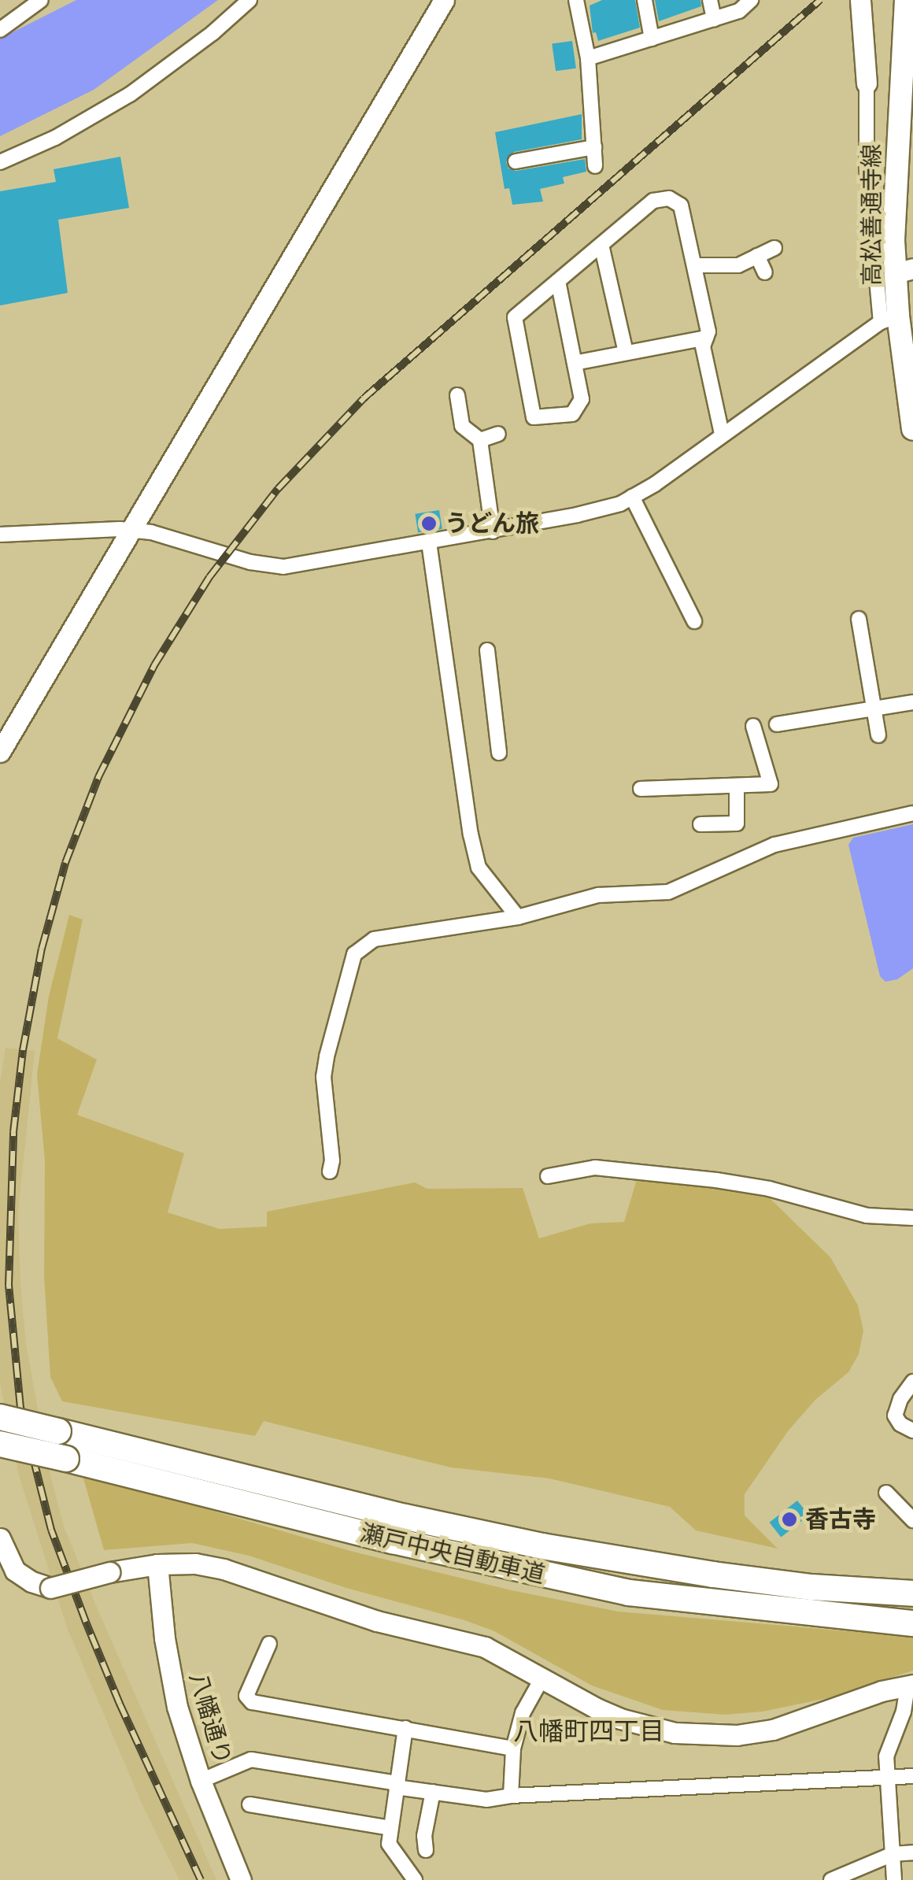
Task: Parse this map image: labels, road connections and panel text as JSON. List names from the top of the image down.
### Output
{
  "streets": {
    "highway": ["瀬戸中央自動車道"],
    "main road": ["高松善通寺線"],
    "street": ["八幡通り"]
  },
  "districts": ["八幡町四丁目"],
  "places": ["うどん旅", "香古寺"]
}
